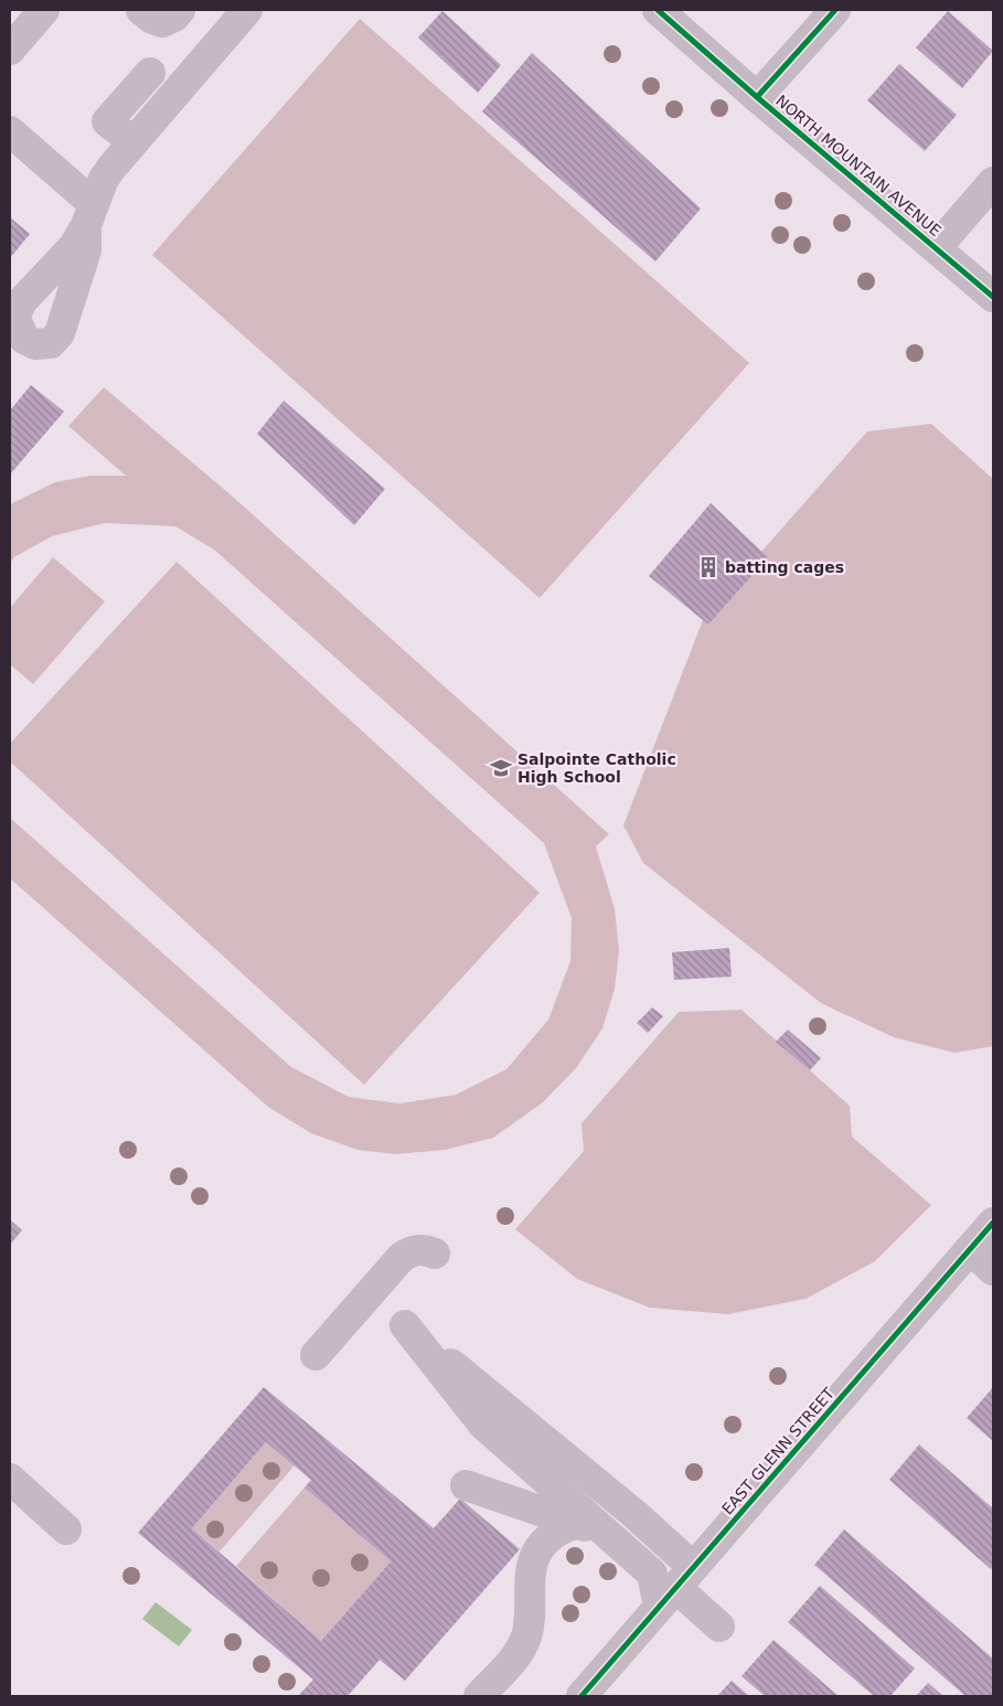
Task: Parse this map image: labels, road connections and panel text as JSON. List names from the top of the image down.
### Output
{
  "streets": {
    "street": ["NORTH MOUNTAIN AVENUE", "EAST GLENN STREET"]
  },
  "places": {
    "building": ["batting cages"],
    "school or university": ["Salpointe Catholic High School"]
  }
}
